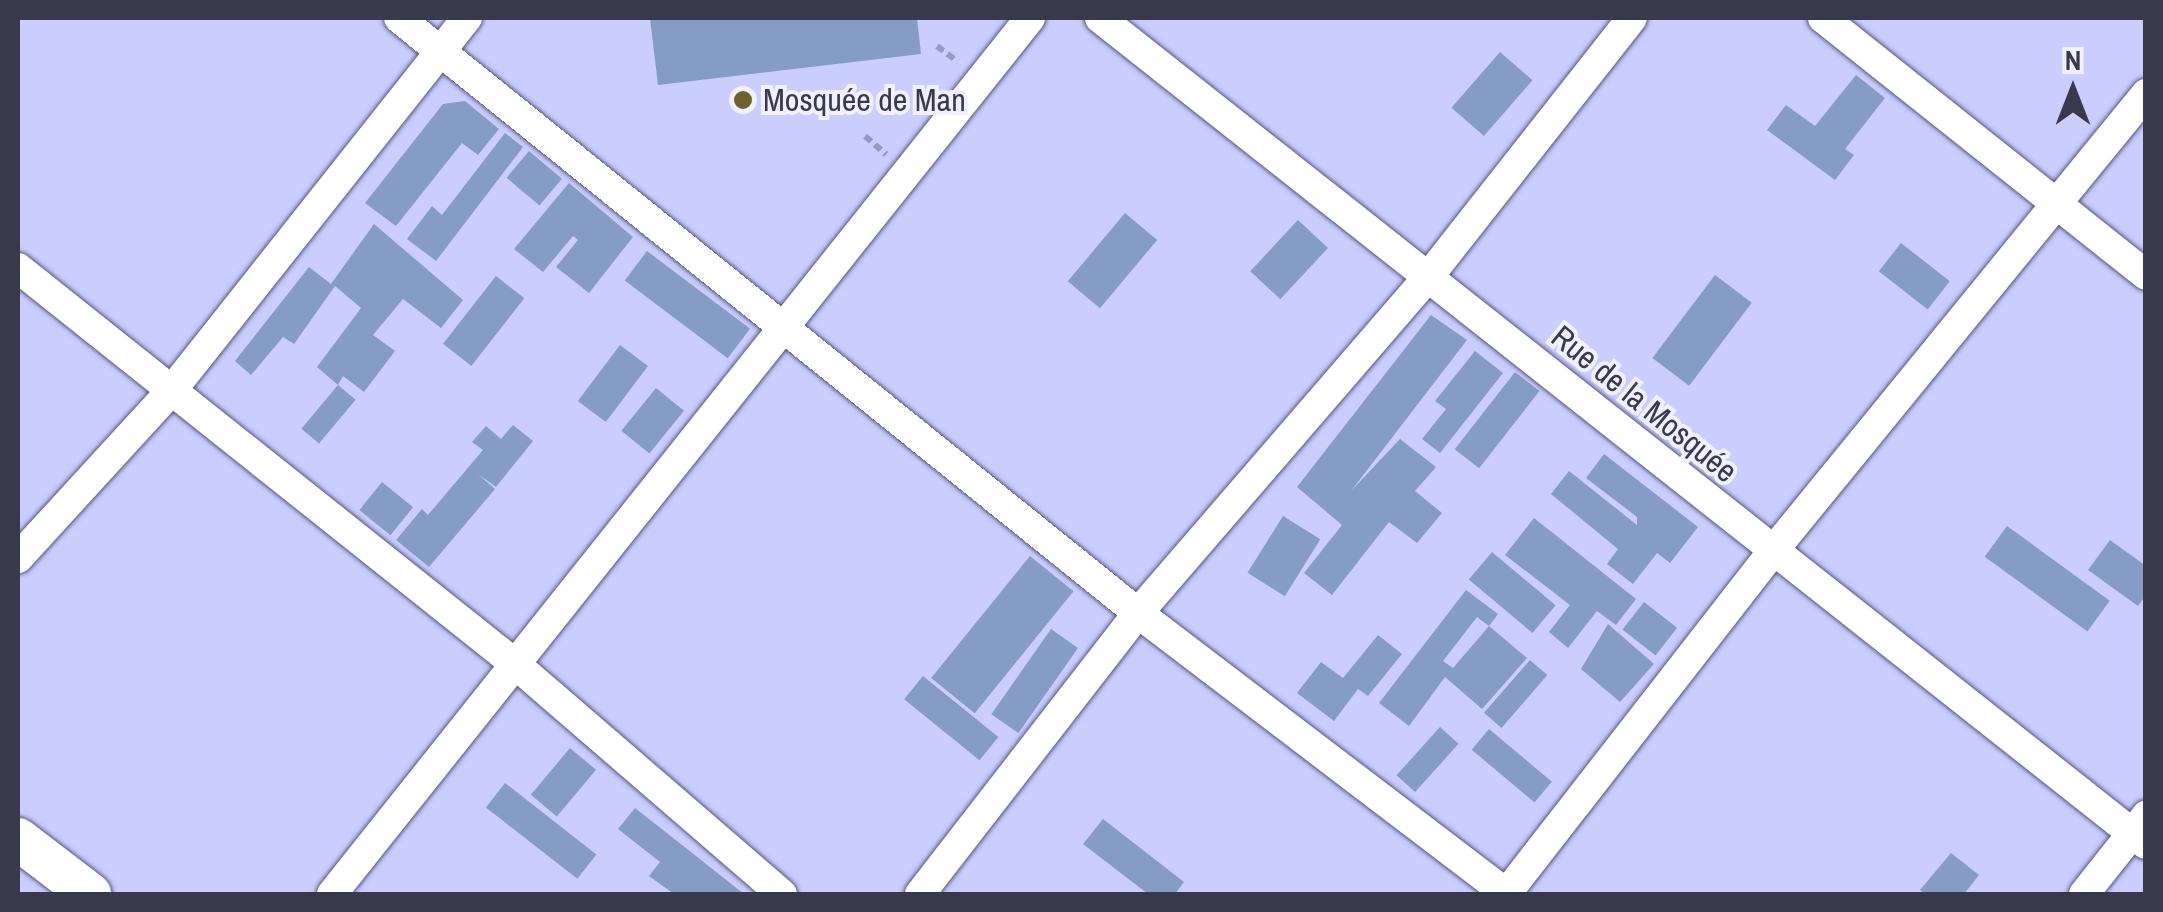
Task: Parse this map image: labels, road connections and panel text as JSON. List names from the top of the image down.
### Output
{
  "streets": {
    "street": ["Rue de la Mosquée"]
  },
  "places": ["Mosquée de Man"],
  "north": "top"
}
